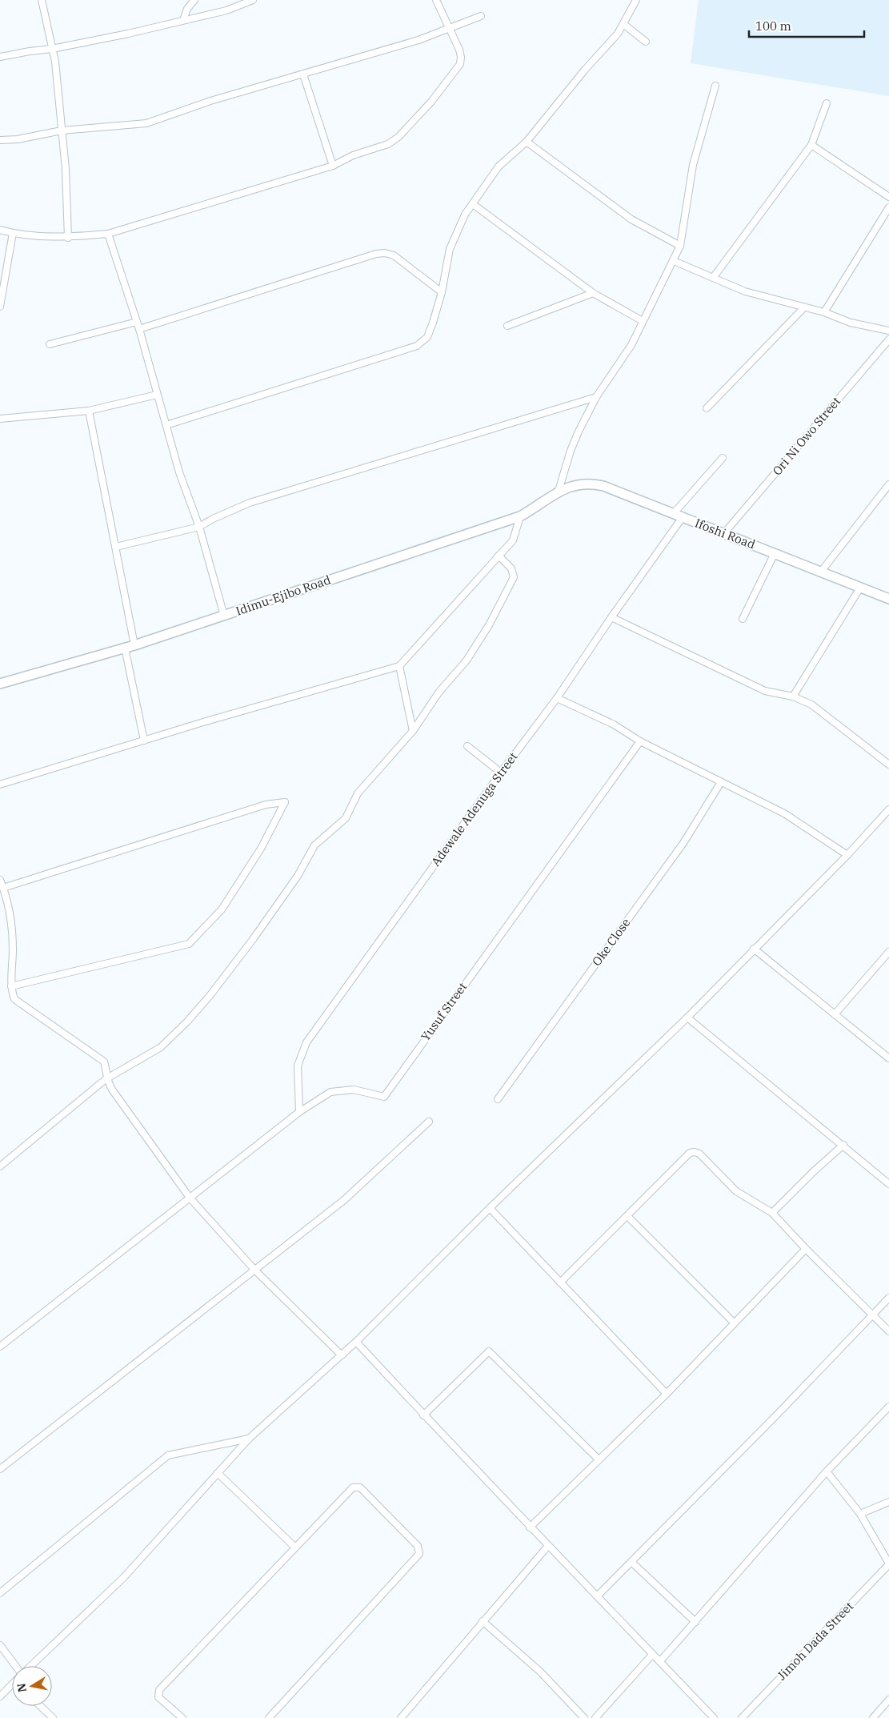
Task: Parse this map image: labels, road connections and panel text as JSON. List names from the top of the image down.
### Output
{
  "streets": {
    "main road": ["Ifoshi Road", "Idimu-Ejibo Road"],
    "street": [
      "Ori Ni Owo Street",
      "Adewale Adenuga Street",
      "Oke Close",
      "Yusuf Street",
      "Jimoh Dada Street"
    ]
  },
  "crossings": [
    ["Ori Ni Owo Street", "Ifoshi Road"],
    ["Ifoshi Road", "Idimu-Ejibo Road"],
    ["Ifoshi Road", "Adewale Adenuga Street"],
    ["Adewale Adenuga Street", "Yusuf Street"]
  ],
  "scale_bar": "100 m",
  "north": "left"
}
